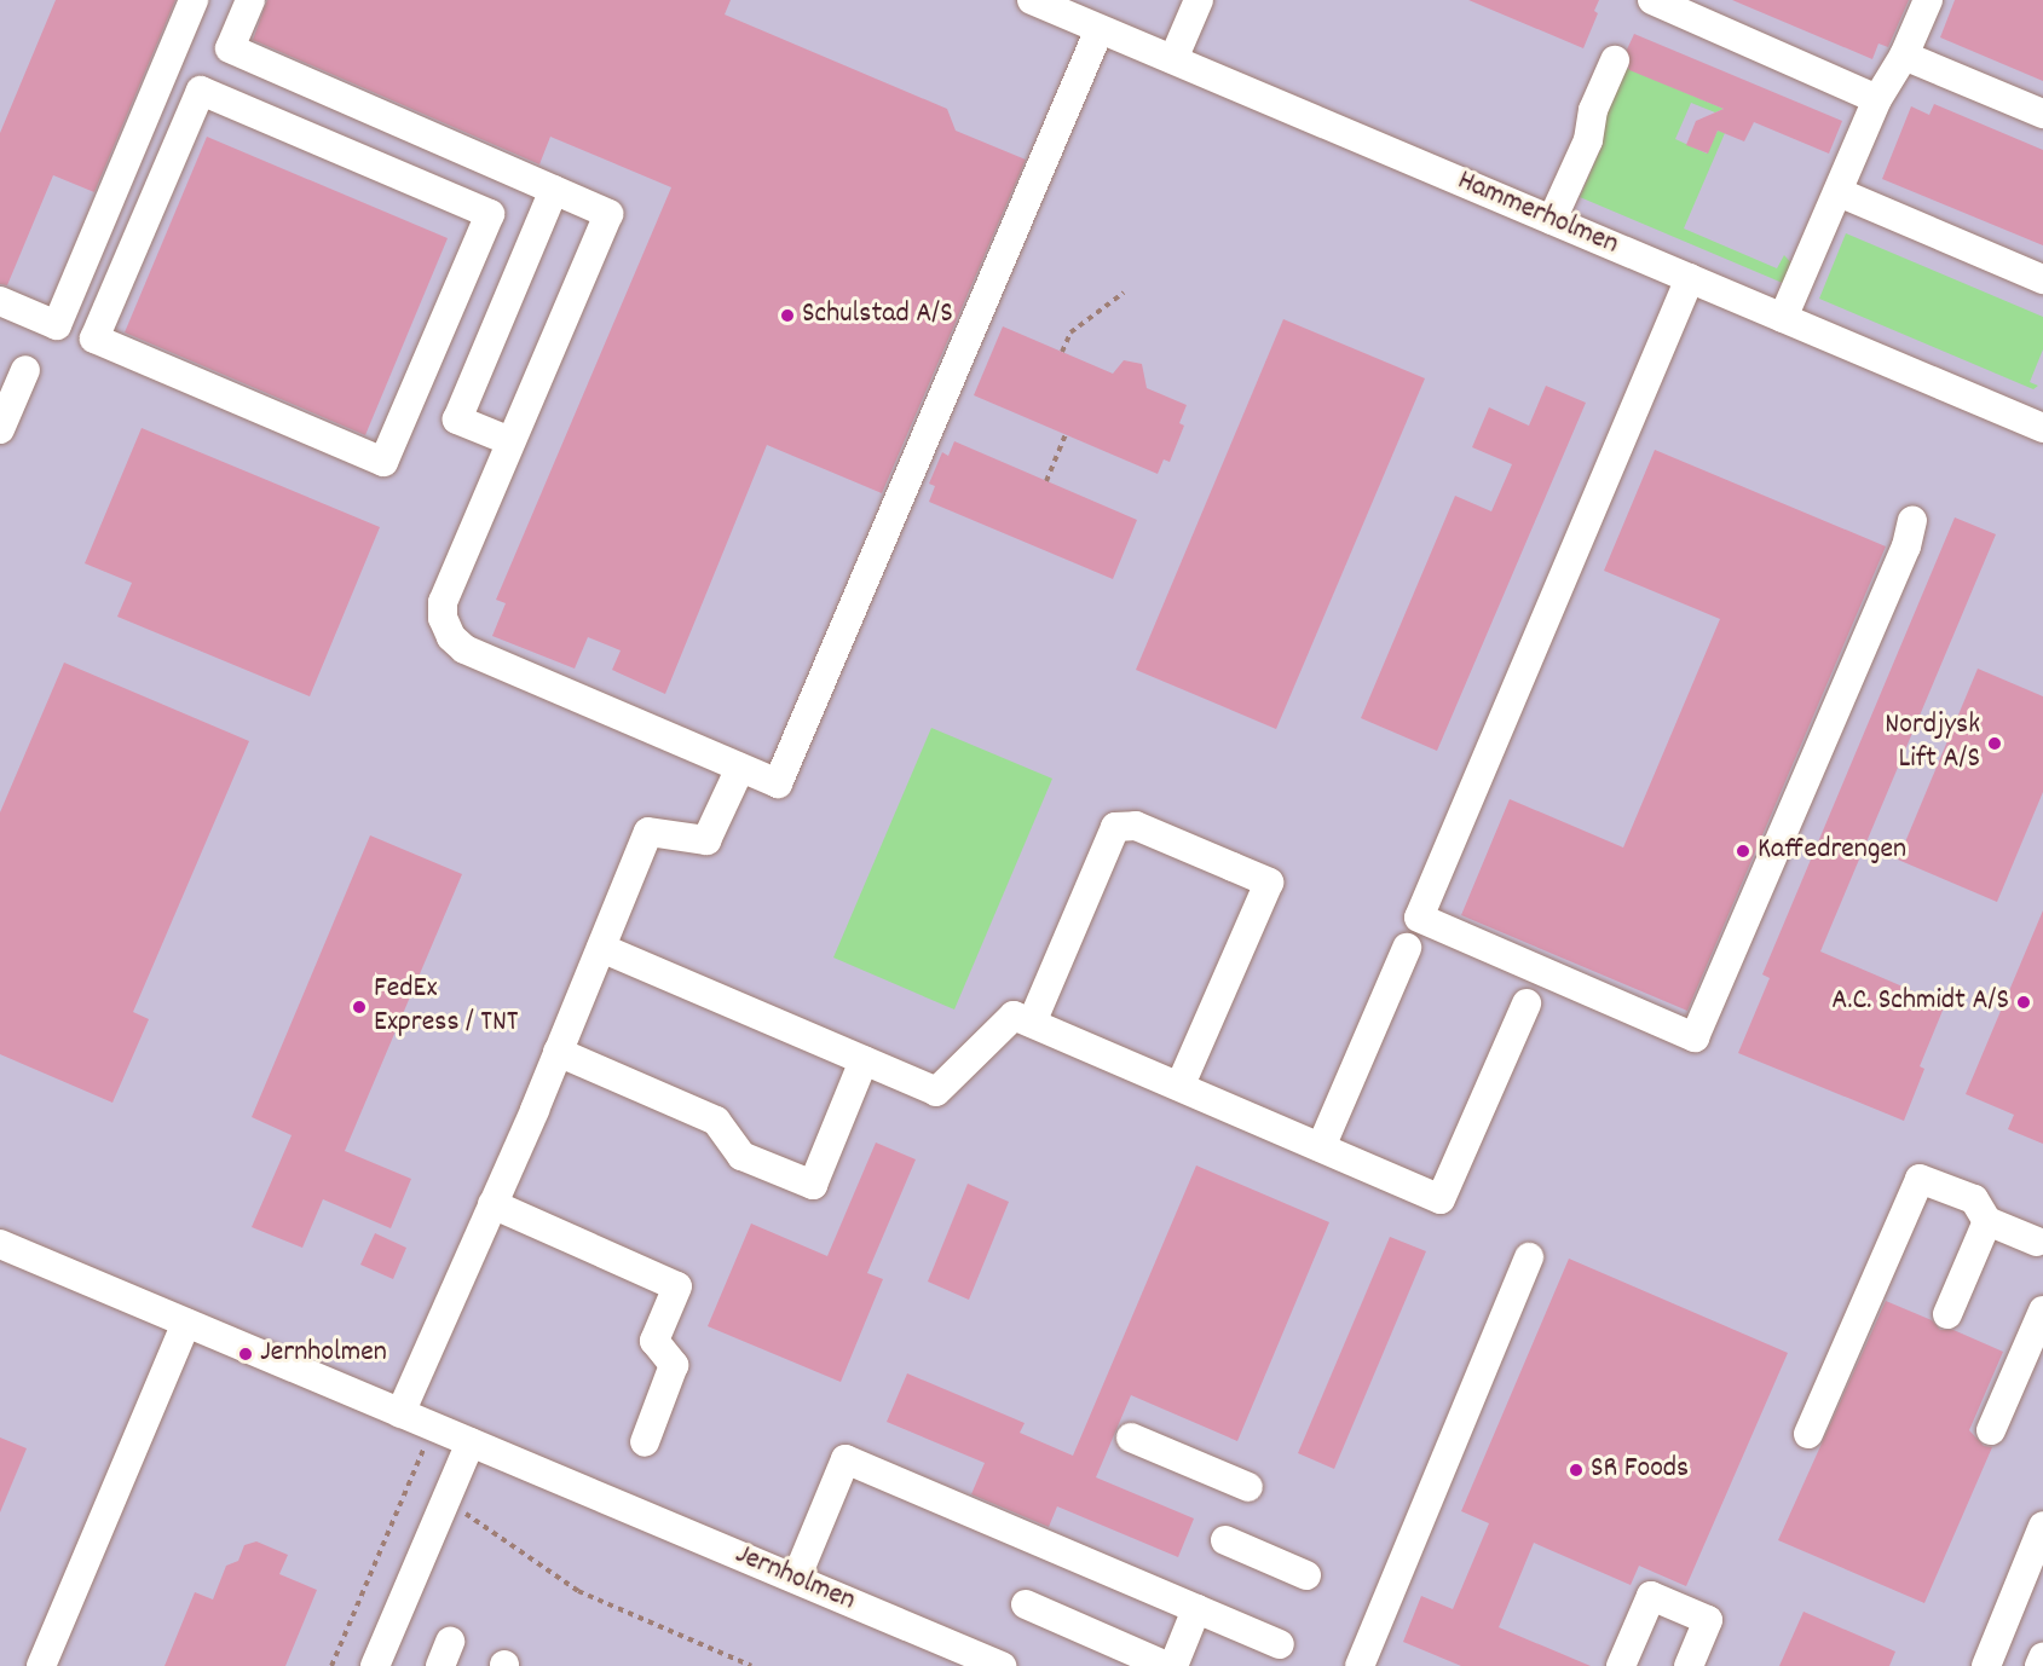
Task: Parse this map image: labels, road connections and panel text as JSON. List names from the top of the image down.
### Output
{
  "streets": {
    "street": ["Hammerholmen", "Jernholmen"]
  },
  "places": [
    "Schulstad A/S",
    "Nordjysk Lift A/S",
    "Kaffedrengen",
    "A.C. Schmidt A/S",
    "FedEx Express / TNT",
    "Jernholmen",
    "SR Foods"
  ]
}
